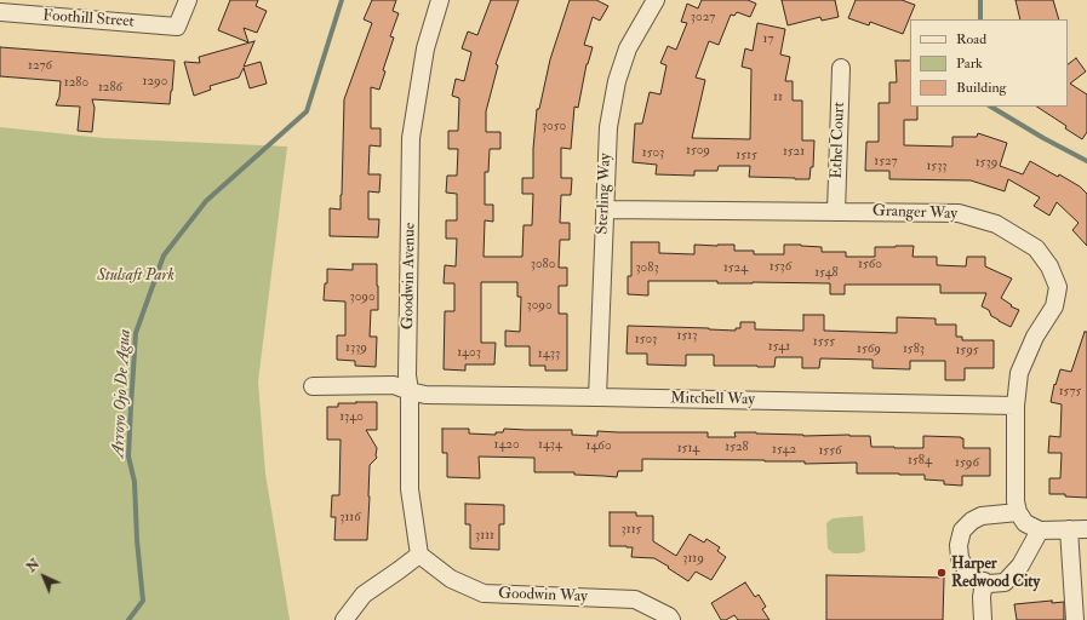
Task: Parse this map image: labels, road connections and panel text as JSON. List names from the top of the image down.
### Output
{
  "streets": {
    "street": [
      "Foothill Street",
      "Ethel Court",
      "Sterling Way",
      "Granger Way",
      "Goodwin Avenue",
      "Mitchell Way",
      "Goodwin Way"
    ]
  },
  "crossings": [
    ["Ethel Court", "Granger Way"],
    ["Sterling Way", "Granger Way"],
    ["Sterling Way", "Mitchell Way"],
    ["Granger Way", "Mitchell Way"],
    ["Goodwin Avenue", "Mitchell Way"],
    ["Goodwin Avenue", "Goodwin Way"]
  ],
  "water": ["Arroyo Ojo De Agua"],
  "parks": ["Stulsaft Park"],
  "places": ["Harper Redwood City"],
  "house_numbers": [
    "3027",
    "17",
    "1276",
    "1290",
    "1280",
    "1286",
    "11",
    "3050",
    "1509",
    "1521",
    "1503",
    "1515",
    "1527",
    "1539",
    "1533",
    "3080",
    "1560",
    "1536",
    "3083",
    "1524",
    "1548",
    "3090",
    "3090",
    "1513",
    "1503",
    "1555",
    "1541",
    "1339",
    "1569",
    "1583",
    "1595",
    "1403",
    "1433",
    "1575",
    "1340",
    "1420",
    "1434",
    "1460",
    "1528",
    "1514",
    "1542",
    "1556",
    "1584",
    "1596",
    "3116",
    "3115",
    "3111",
    "3119"
  ],
  "legend": ["Road", "Park", "Building"],
  "north": "top left"
}
